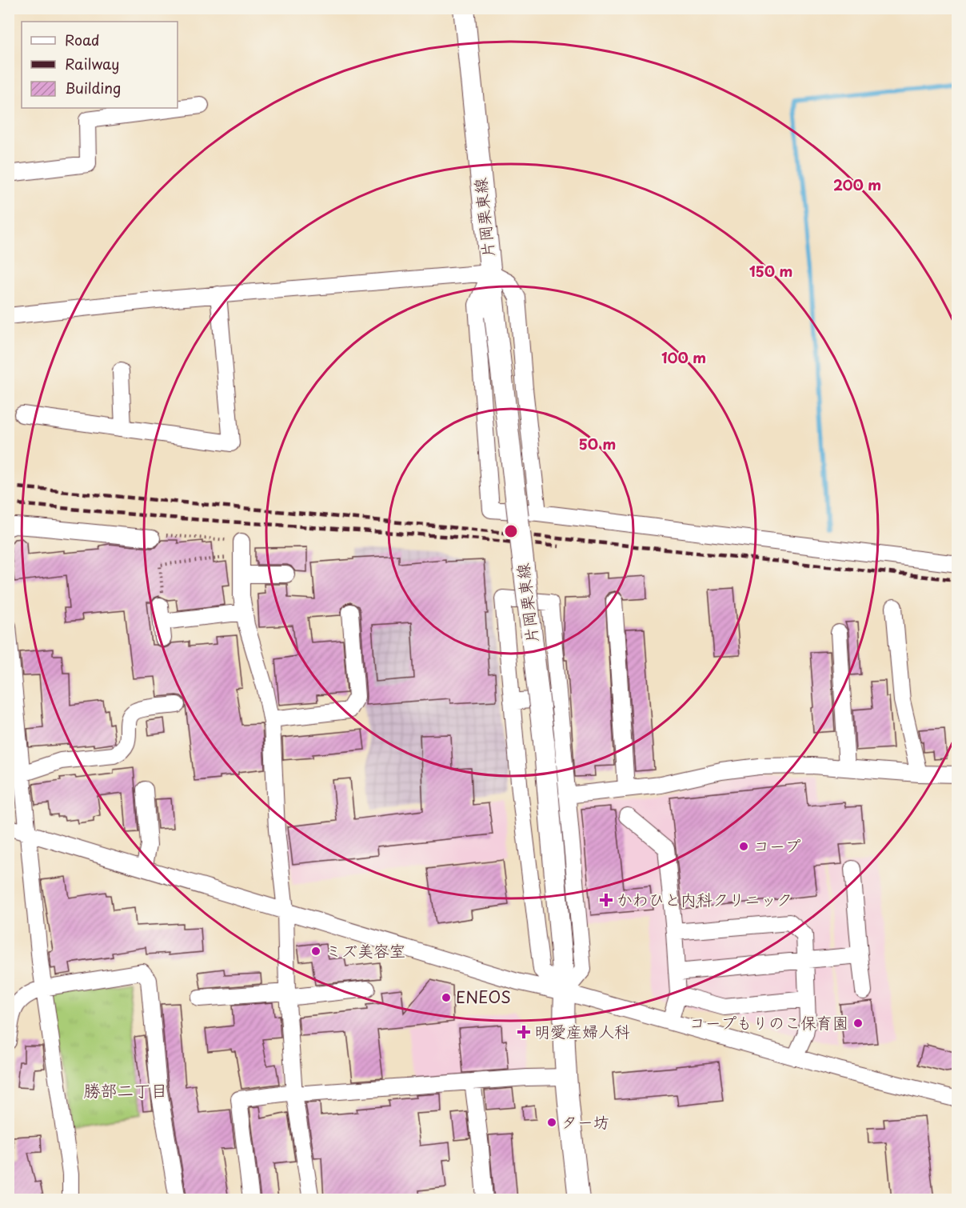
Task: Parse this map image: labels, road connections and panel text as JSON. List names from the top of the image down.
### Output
{
  "streets": {
    "main road": ["片岡栗東線"]
  },
  "districts": ["勝部二丁目"],
  "places": {
    "other": [
      "コープ",
      "ミズ美容室",
      "ENEOS",
      "コープもりのこ保育園",
      "ター坊"
    ],
    "health": ["かわひと内科クリニック", "明愛産婦人科"]
  },
  "legend": ["Road", "Railway", "Building"],
  "rings": [
    "200 m",
    "150 m",
    "100 m",
    "50 m"
  ]
}
